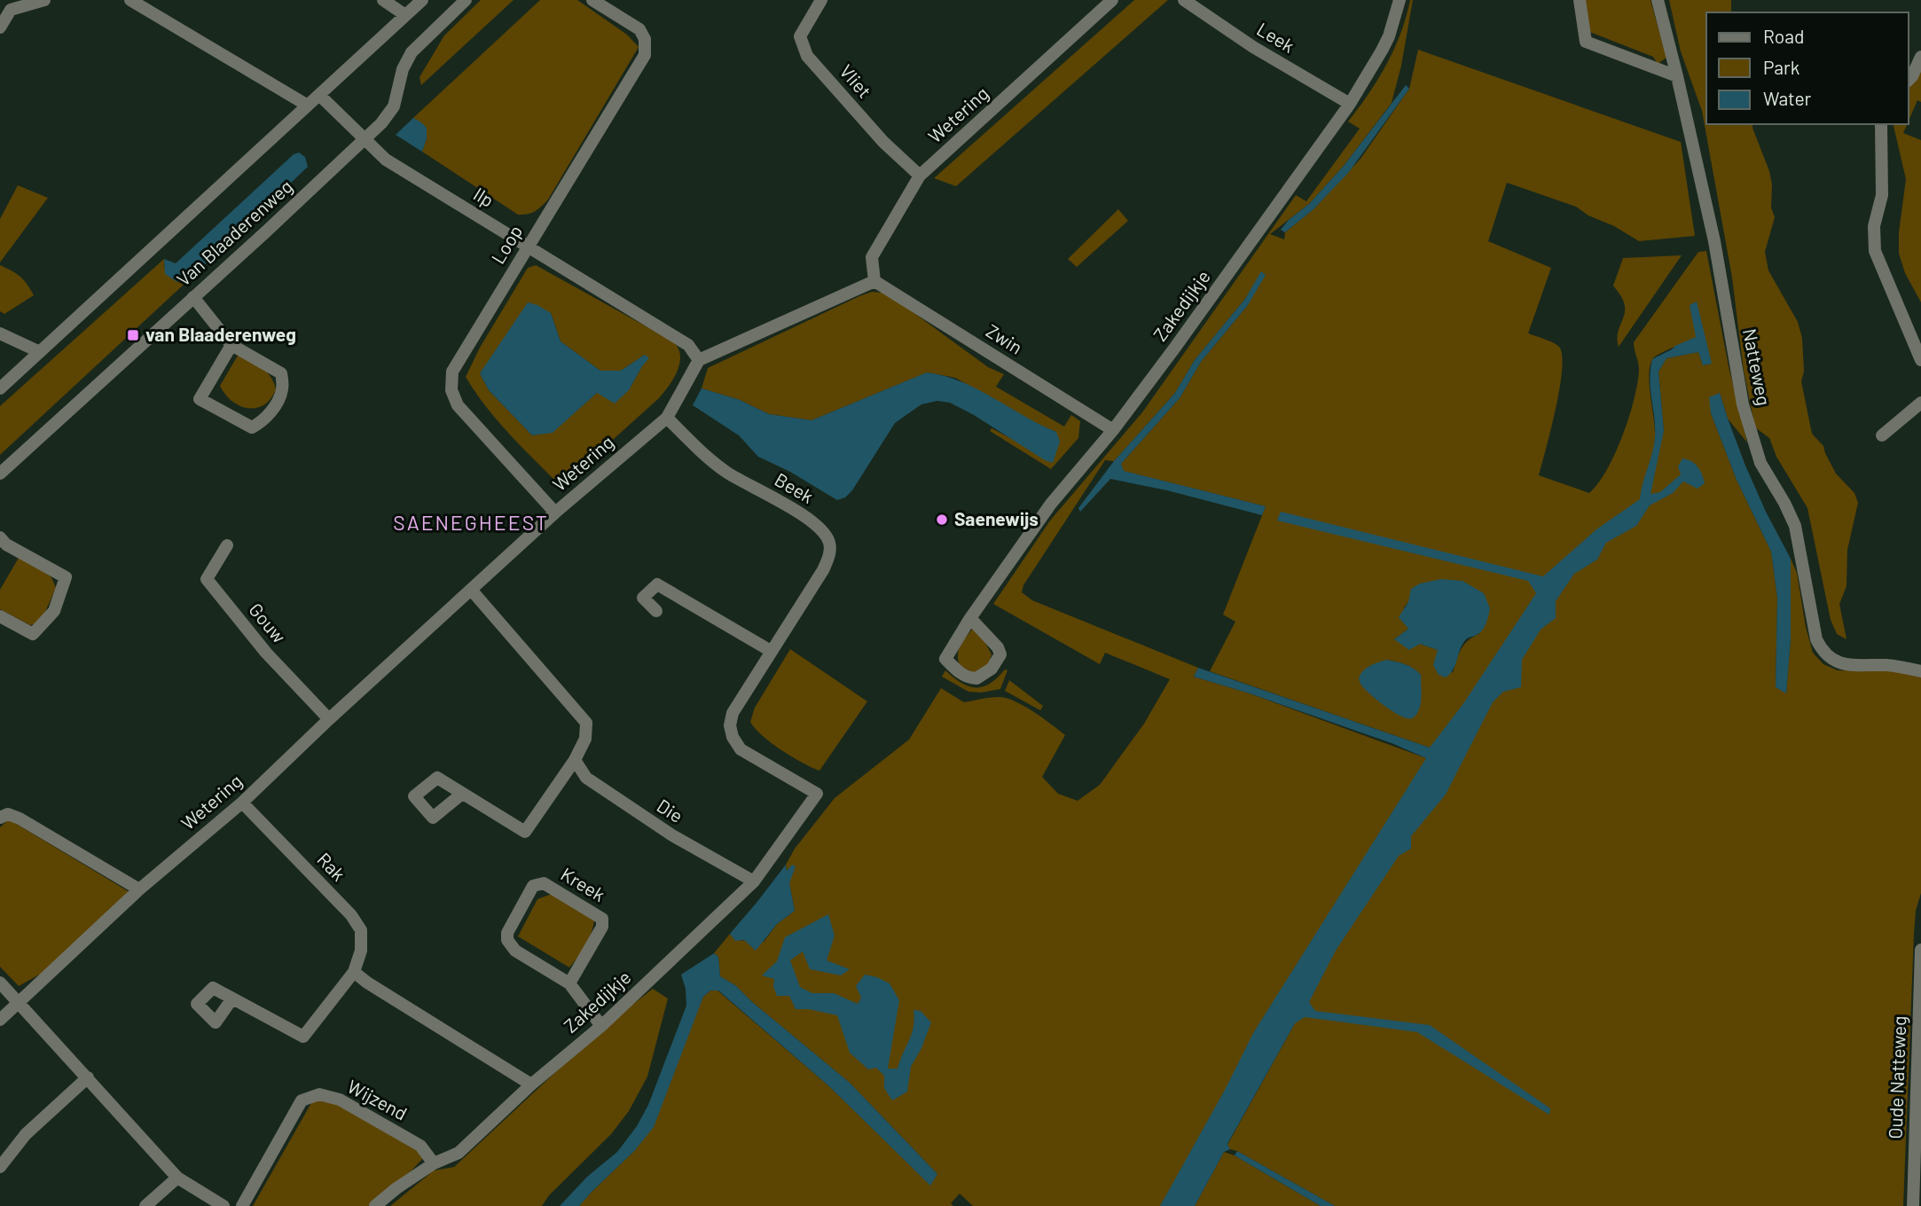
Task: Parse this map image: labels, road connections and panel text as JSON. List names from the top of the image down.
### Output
{
  "streets": {
    "street": [
      "Leek",
      "Vliet",
      "Wetering",
      "Ilp",
      "Van Blaaderenweg",
      "Loop",
      "Zakedijkje",
      "Zwin",
      "Natteweg",
      "Beek",
      "Gouw",
      "Die",
      "Rak",
      "Kreek",
      "Oude Natteweg",
      "Wijzend"
    ]
  },
  "crossings": [
    ["Leek", "Zakedijkje"],
    ["Vliet", "Wetering"],
    ["Wetering", "Ilp"],
    ["Wetering", "Loop"],
    ["Wetering", "Zwin"],
    ["Wetering", "Beek"],
    ["Wetering", "Gouw"],
    ["Wetering", "Rak"],
    ["Ilp", "Van Blaaderenweg"],
    ["Ilp", "Loop"],
    ["Zakedijkje", "Zwin"],
    ["Zakedijkje", "Beek"],
    ["Zakedijkje", "Die"],
    ["Zakedijkje", "Kreek"],
    ["Zakedijkje", "Wijzend"]
  ],
  "districts": ["SAENEGHEEST"],
  "places": {
    "transit": ["van Blaaderenweg"],
    "other": ["Saenewijs"]
  },
  "legend": ["Road", "Park", "Water"]
}
